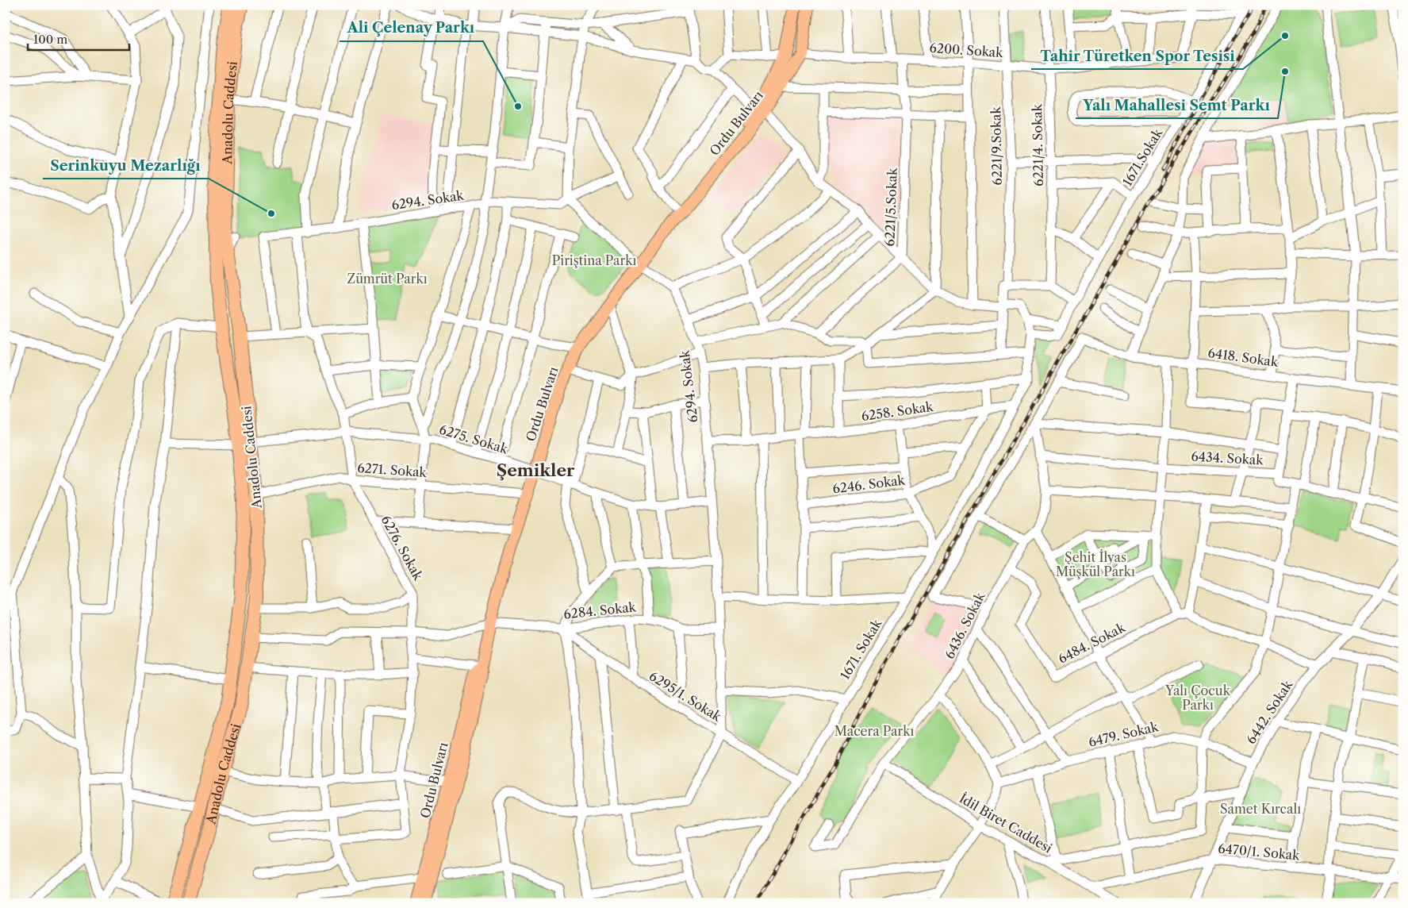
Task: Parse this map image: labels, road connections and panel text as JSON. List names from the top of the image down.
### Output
{
  "streets": {
    "highway": ["Anadolu Caddesi"],
    "main road": ["Ordu Bulvarı"],
    "street": [
      "6200. Sokak",
      "6221/4. Sokak",
      "6221/9.Sokak",
      "1671.Sokak",
      "6294. Sokak",
      "6221/5.Sokak",
      "6418. Sokak",
      "6258. Sokak",
      "6275. Sokak",
      "6434. Sokak",
      "6271. Sokak",
      "6246. Sokak",
      "6276. Sokak",
      "6284. Sokak",
      "6436. Sokak",
      "6484. Sokak",
      "1671. Sokak",
      "6295/1. Sokak",
      "6442. Sokak",
      "6479. Sokak",
      "İdil Biret Caddesi",
      "6470/1. Sokak"
    ]
  },
  "crossings": [
    ["6200. Sokak", "Ordu Bulvarı"],
    ["6200. Sokak", "6221/4. Sokak"],
    ["6200. Sokak", "6221/9.Sokak"],
    ["6200. Sokak", "6221/5.Sokak"],
    ["Anadolu Caddesi", "6271. Sokak"],
    ["Anadolu Caddesi", "6284. Sokak"],
    ["Ordu Bulvarı", "6294. Sokak"],
    ["Ordu Bulvarı", "6275. Sokak"],
    ["Ordu Bulvarı", "6271. Sokak"],
    ["Ordu Bulvarı", "6284. Sokak"],
    ["6294. Sokak", "6258. Sokak"],
    ["6294. Sokak", "6275. Sokak"],
    ["6294. Sokak", "6284. Sokak"],
    ["6294. Sokak", "6295/1. Sokak"],
    ["6258. Sokak", "6246. Sokak"],
    ["6258. Sokak", "1671. Sokak"],
    ["6434. Sokak", "6436. Sokak"],
    ["6271. Sokak", "6276. Sokak"],
    ["6276. Sokak", "6284. Sokak"],
    ["6284. Sokak", "6295/1. Sokak"],
    ["6436. Sokak", "6484. Sokak"],
    ["6436. Sokak", "İdil Biret Caddesi"],
    ["1671. Sokak", "6295/1. Sokak"],
    ["6442. Sokak", "6479. Sokak"],
    ["6442. Sokak", "6470/1. Sokak"],
    ["İdil Biret Caddesi", "6470/1. Sokak"]
  ],
  "districts": ["Şemikler"],
  "parks": [
    "Piriştina Parkı",
    "Zümrüt Parkı",
    "Şehit İlyas Müşkül Parkı",
    "Yalı Çocuk Parkı",
    "Macera Parkı",
    "Samet Kırcalı"
  ],
  "places": [
    "Tahir Türetken Spor Tesisi",
    "Yalı Mahallesi Semt Parkı",
    "Ali Çelenay Parkı",
    "Serinkuyu Mezarlığı"
  ],
  "scale_bar": "100 m"
}
